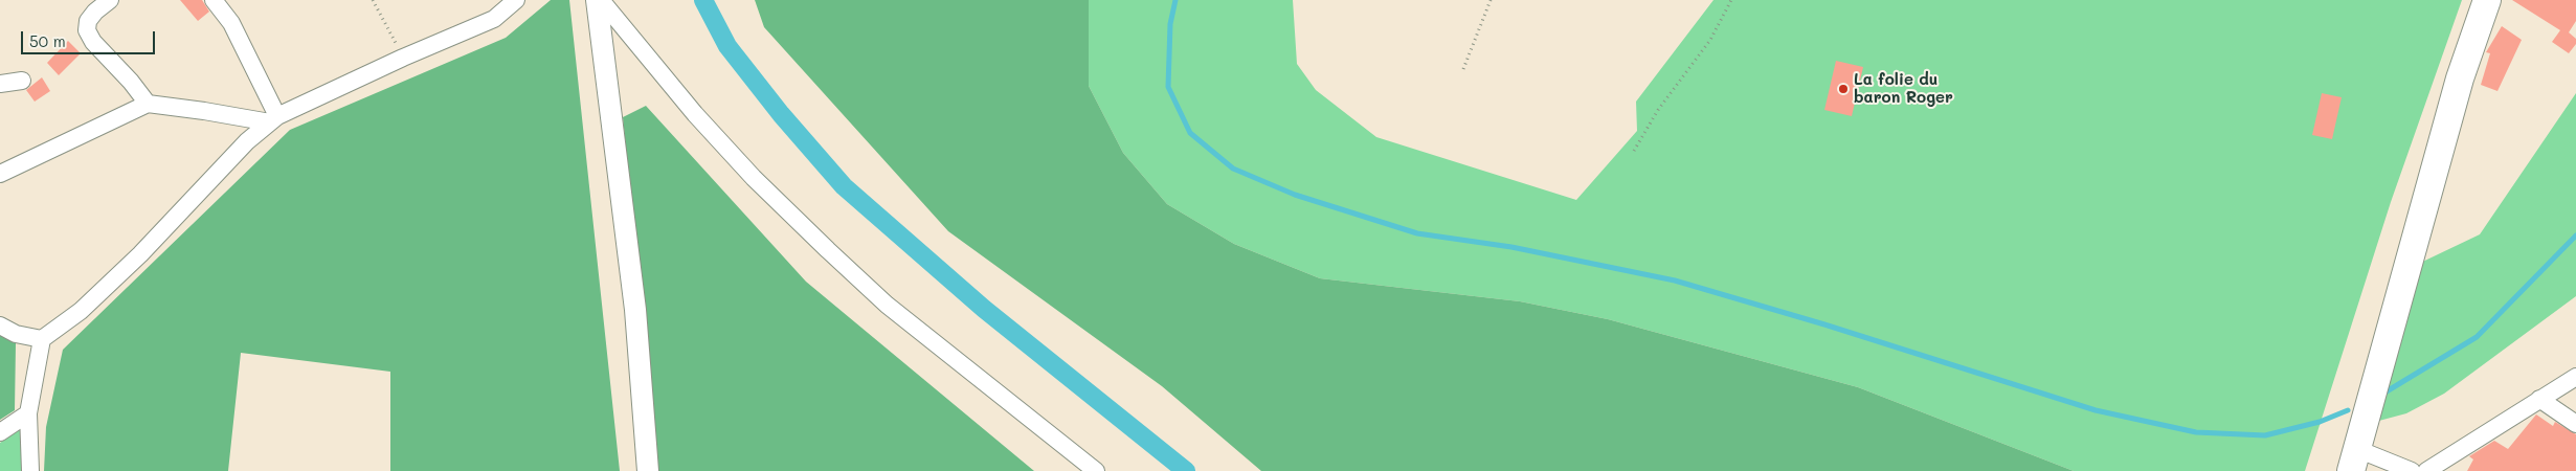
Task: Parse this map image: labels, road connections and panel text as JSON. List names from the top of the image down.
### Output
{
  "places": ["La folie du baron Roger"],
  "scale_bar": "50 m"
}
